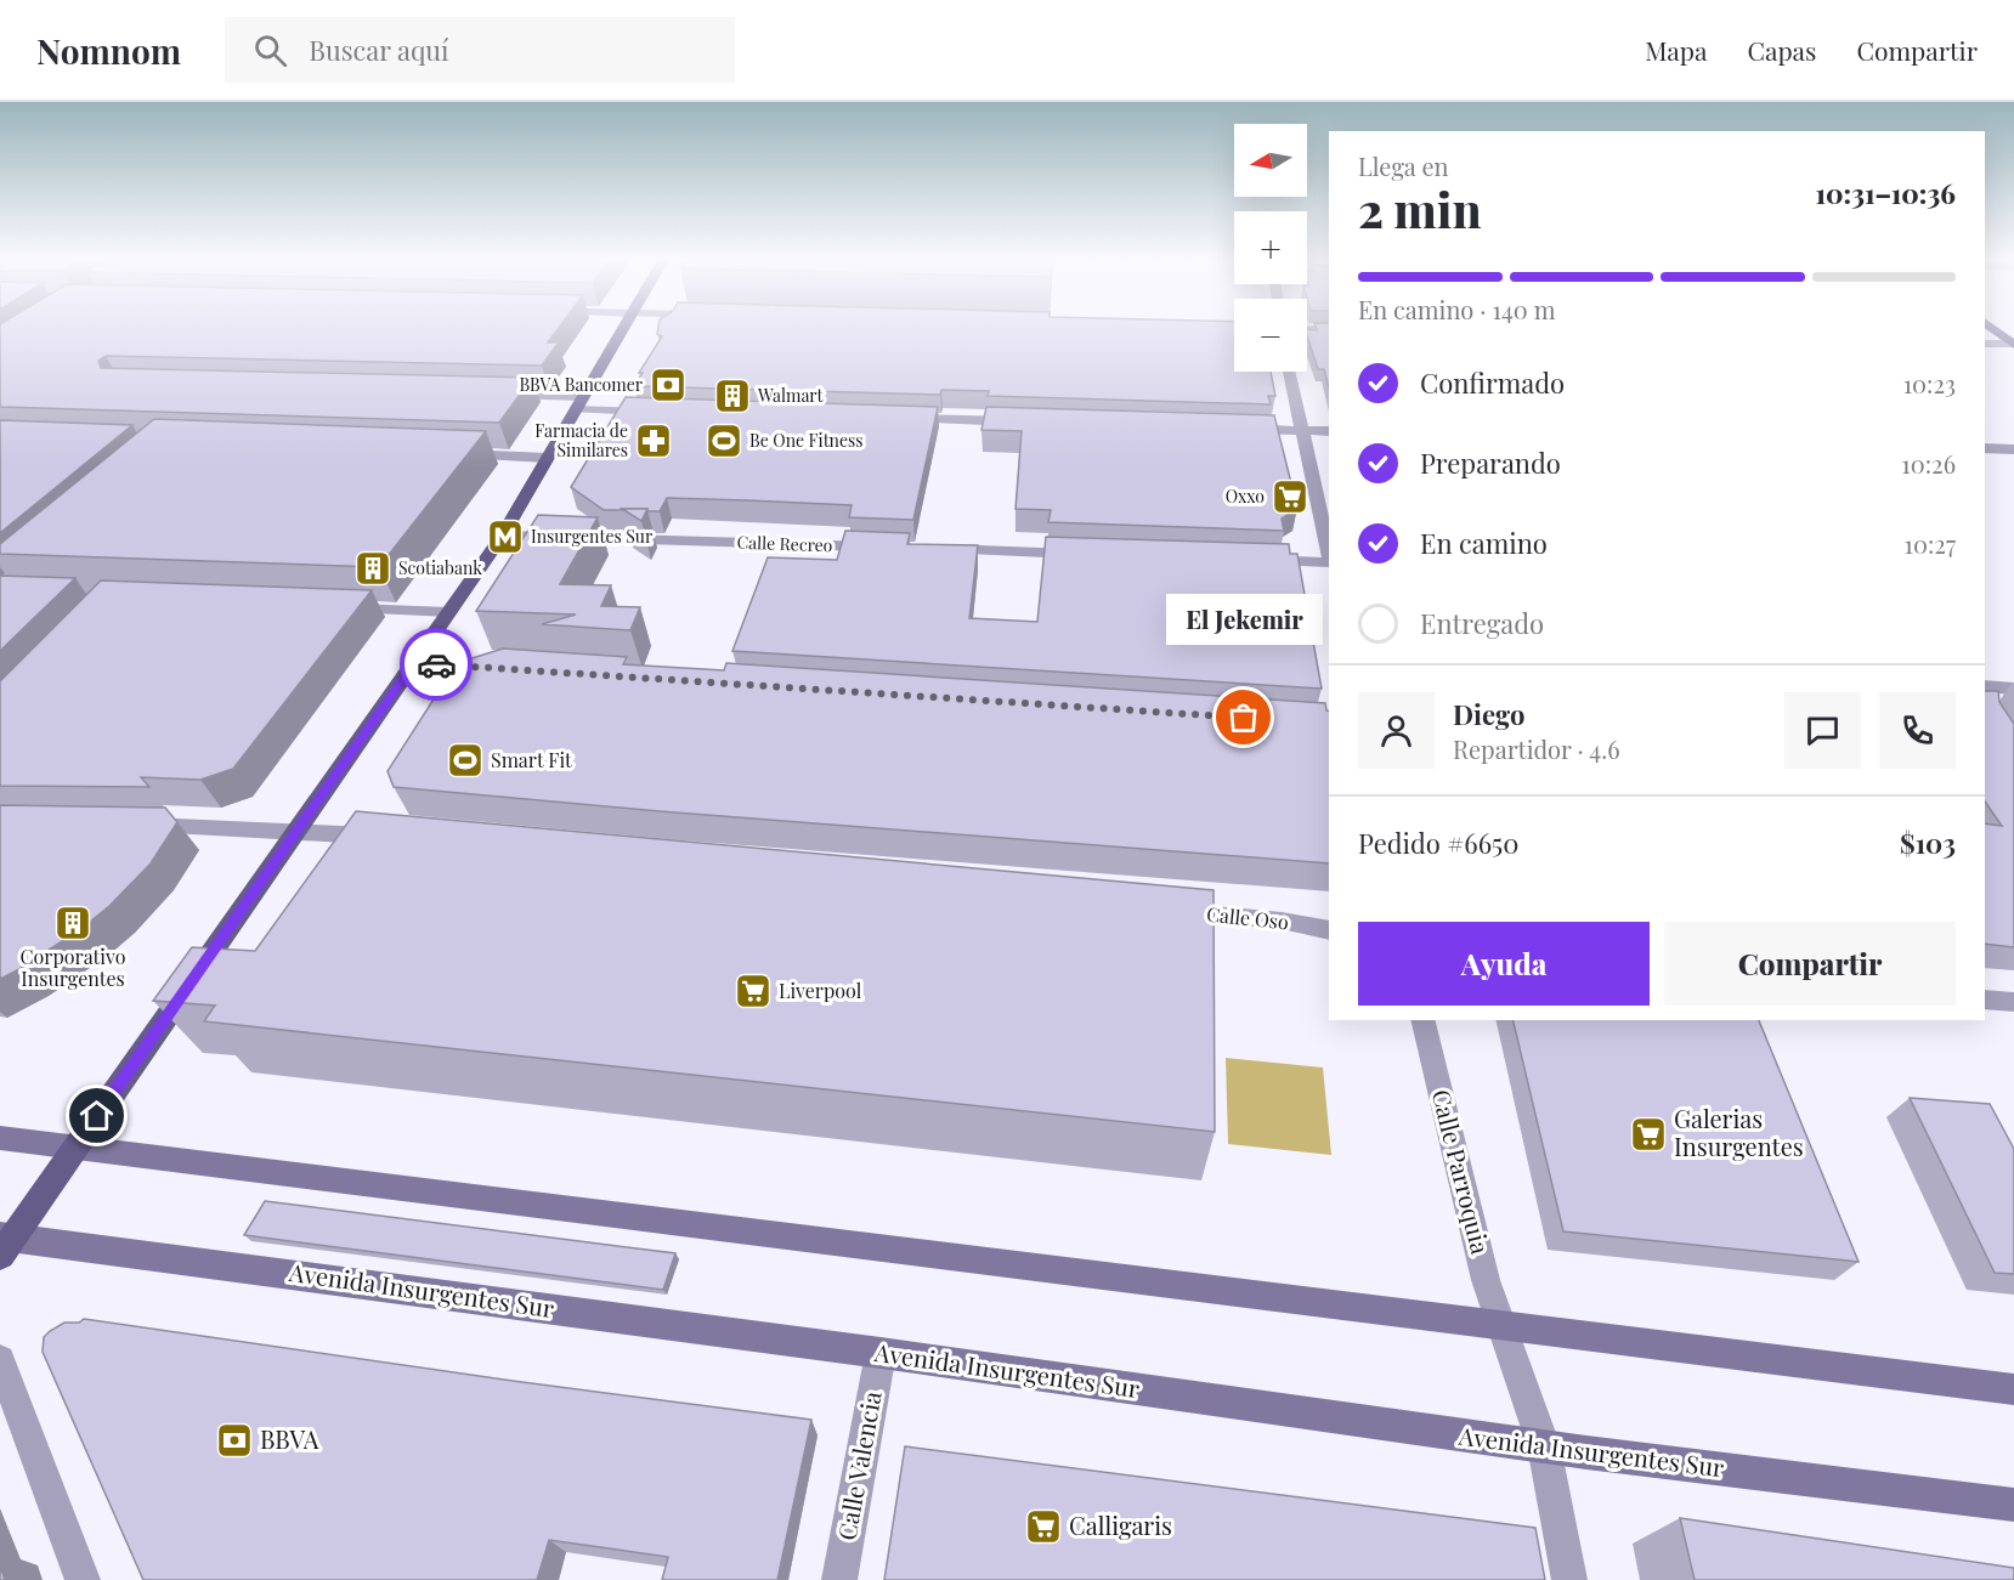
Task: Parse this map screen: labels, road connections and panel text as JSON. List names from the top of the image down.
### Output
{
  "streets": {
    "main road": ["Avenida Insurgentes Sur"],
    "street": [
      "Calle Recreo",
      "Calle Oso",
      "Calle Parroquia",
      "Calle Valencia"
    ]
  },
  "crossings": [
    ["Calle Parroquia", "Avenida Insurgentes Sur"],
    ["Avenida Insurgentes Sur", "Calle Valencia"]
  ],
  "places": {
    "bank": ["BBVA Bancomer", "BBVA"],
    "building": ["Walmart", "Scotiabank", "Corporativo Insurgentes"],
    "pharmacy": ["Farmacia de Similares"],
    "sports": ["Be One Fitness", "Smart Fit"],
    "supermarket": [
      "Oxxo",
      "Liverpool",
      "Galerias Insurgentes",
      "Calligaris"
    ],
    "metro station": ["Insurgentes Sur"],
    "other": ["El Jekemir"]
  },
  "north": "left",
  "page": {
    "header": "Nomnom",
    "search": "Buscar aquí",
    "nav": ["Mapa", "Capas", "Compartir"],
    "map_buttons": ["+", "−"],
    "heading": ["2 min", "Llega en", "10:31–10:36"],
    "panel": [
      "Diego",
      "Repartidor · 4.6",
      "Pedido #6650",
      "$103"
    ],
    "bar": "En camino · 140 m",
    "list": [
      ["Confirmado", "10:23"],
      ["Preparando", "10:26"],
      ["En camino", "10:27"],
      "Entregado"
    ],
    "bubble": "El Jekemir",
    "buttons": ["Ayuda", "Compartir"]
  }
}
